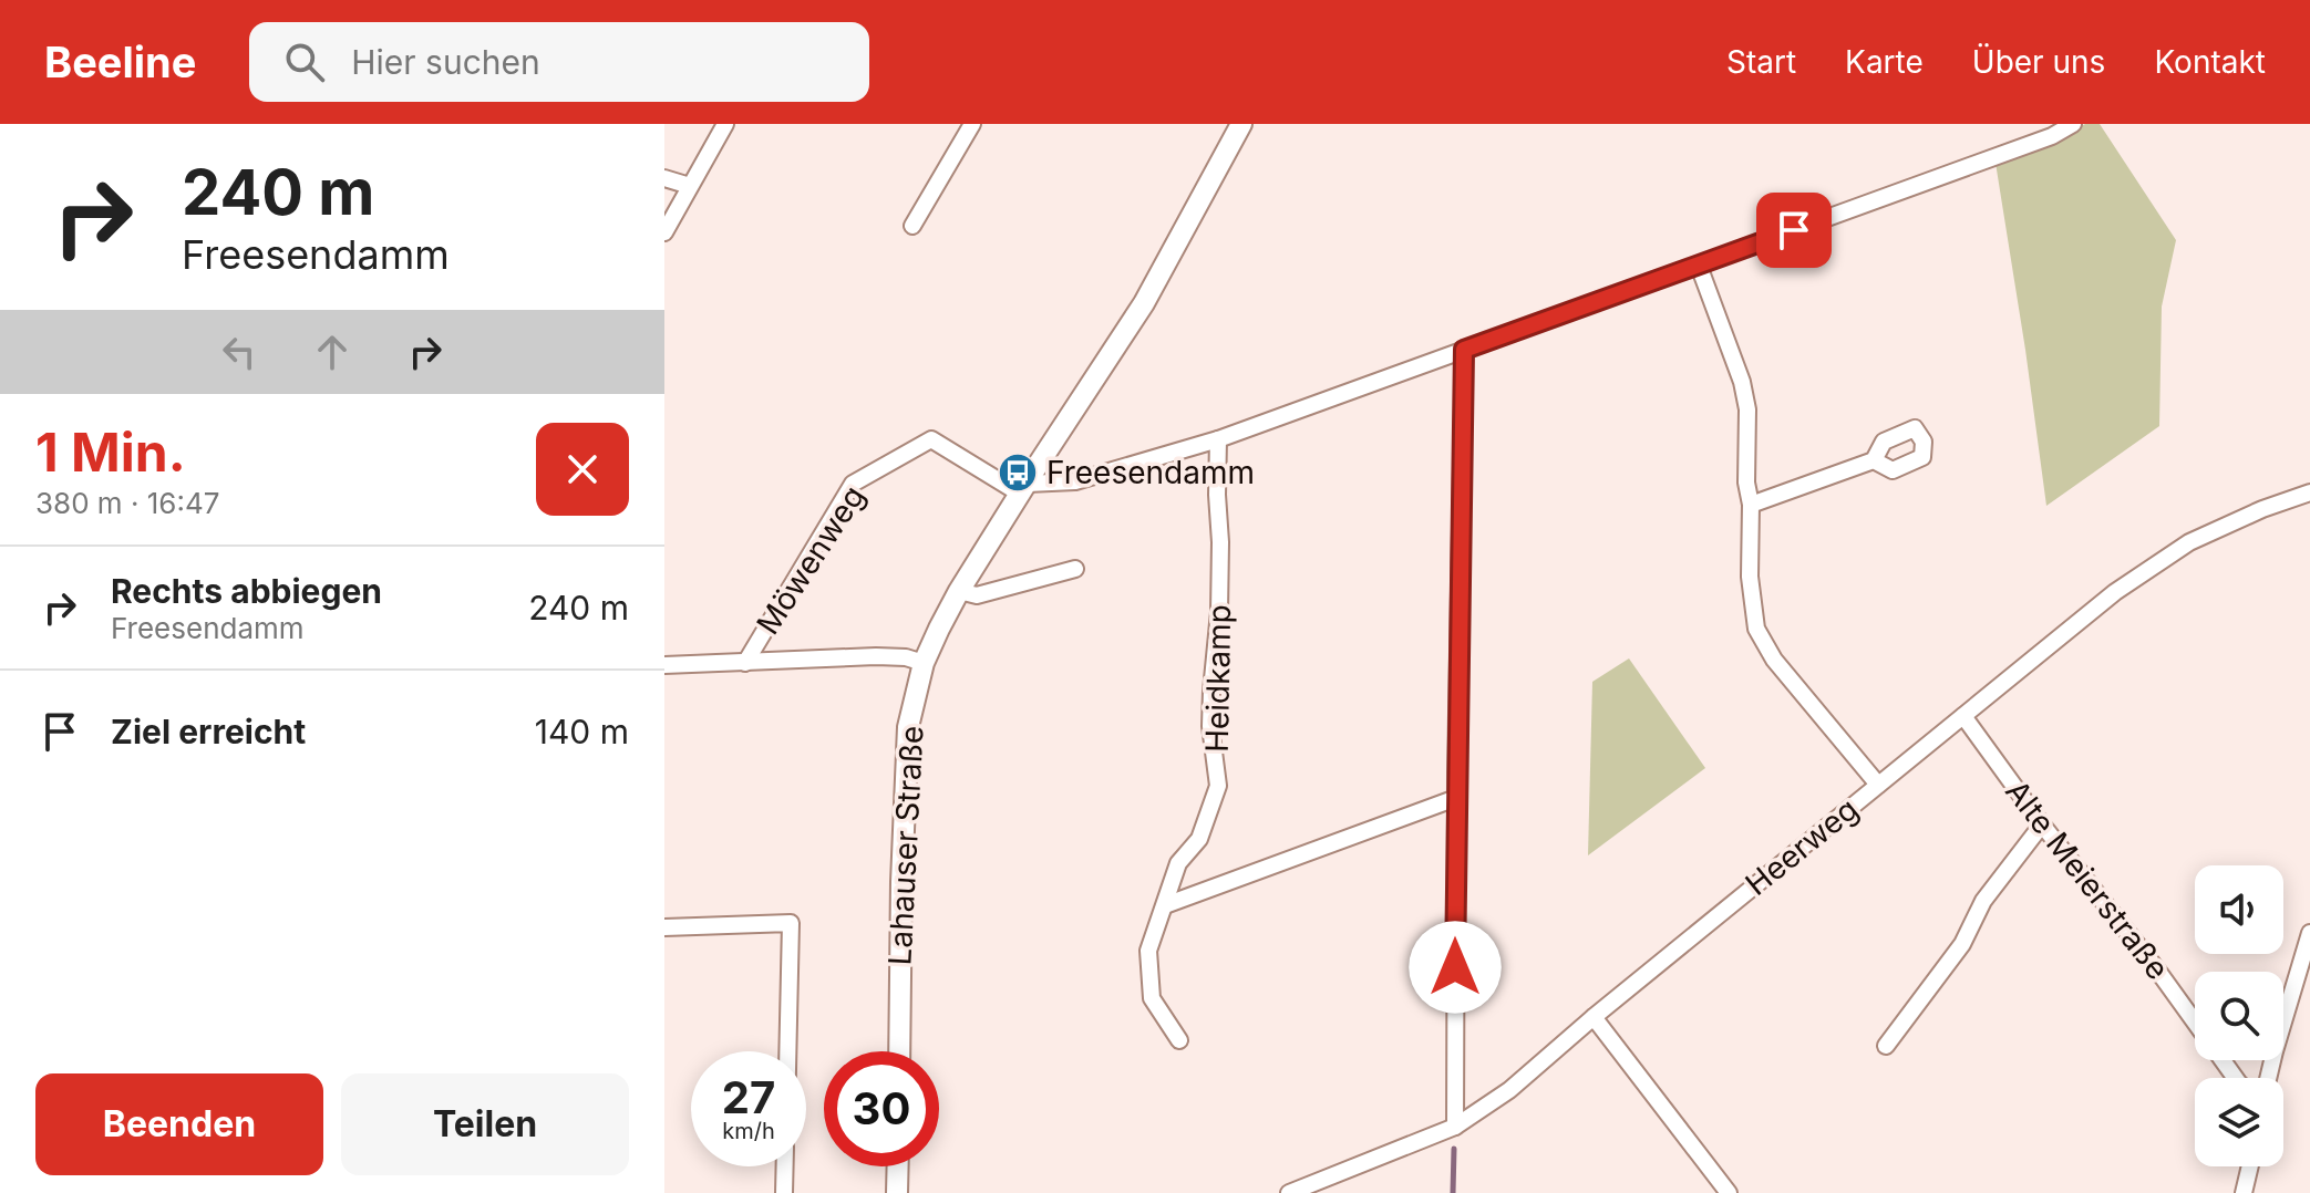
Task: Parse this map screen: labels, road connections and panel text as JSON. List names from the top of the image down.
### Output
{
  "streets": {
    "street": [
      "Möwenweg",
      "Heidkamp",
      "Lahauser Straße",
      "Heerweg",
      "Alte Meierstraße"
    ]
  },
  "crossings": [
    ["Möwenweg", "Lahauser Straße"],
    ["Heerweg", "Alte Meierstraße"]
  ],
  "places": {
    "bus stop": ["Freesendamm"]
  },
  "page": {
    "header": "Beeline",
    "search": "Hier suchen",
    "nav": [
      "Start",
      "Karte",
      "Über uns",
      "Kontakt"
    ],
    "turn": ["240 m", "Freesendamm"],
    "heading": ["1 Min.", "380 m · 16:47"],
    "list": [
      {
        "name": "Rechts abbiegen",
        "note": "Freesendamm",
        "value": "240 m"
      },
      {
        "name": "Ziel erreicht",
        "value": "140 m"
      }
    ],
    "speed": "27 km/h",
    "limit": "30",
    "buttons": ["Beenden", "Teilen"]
  }
}
